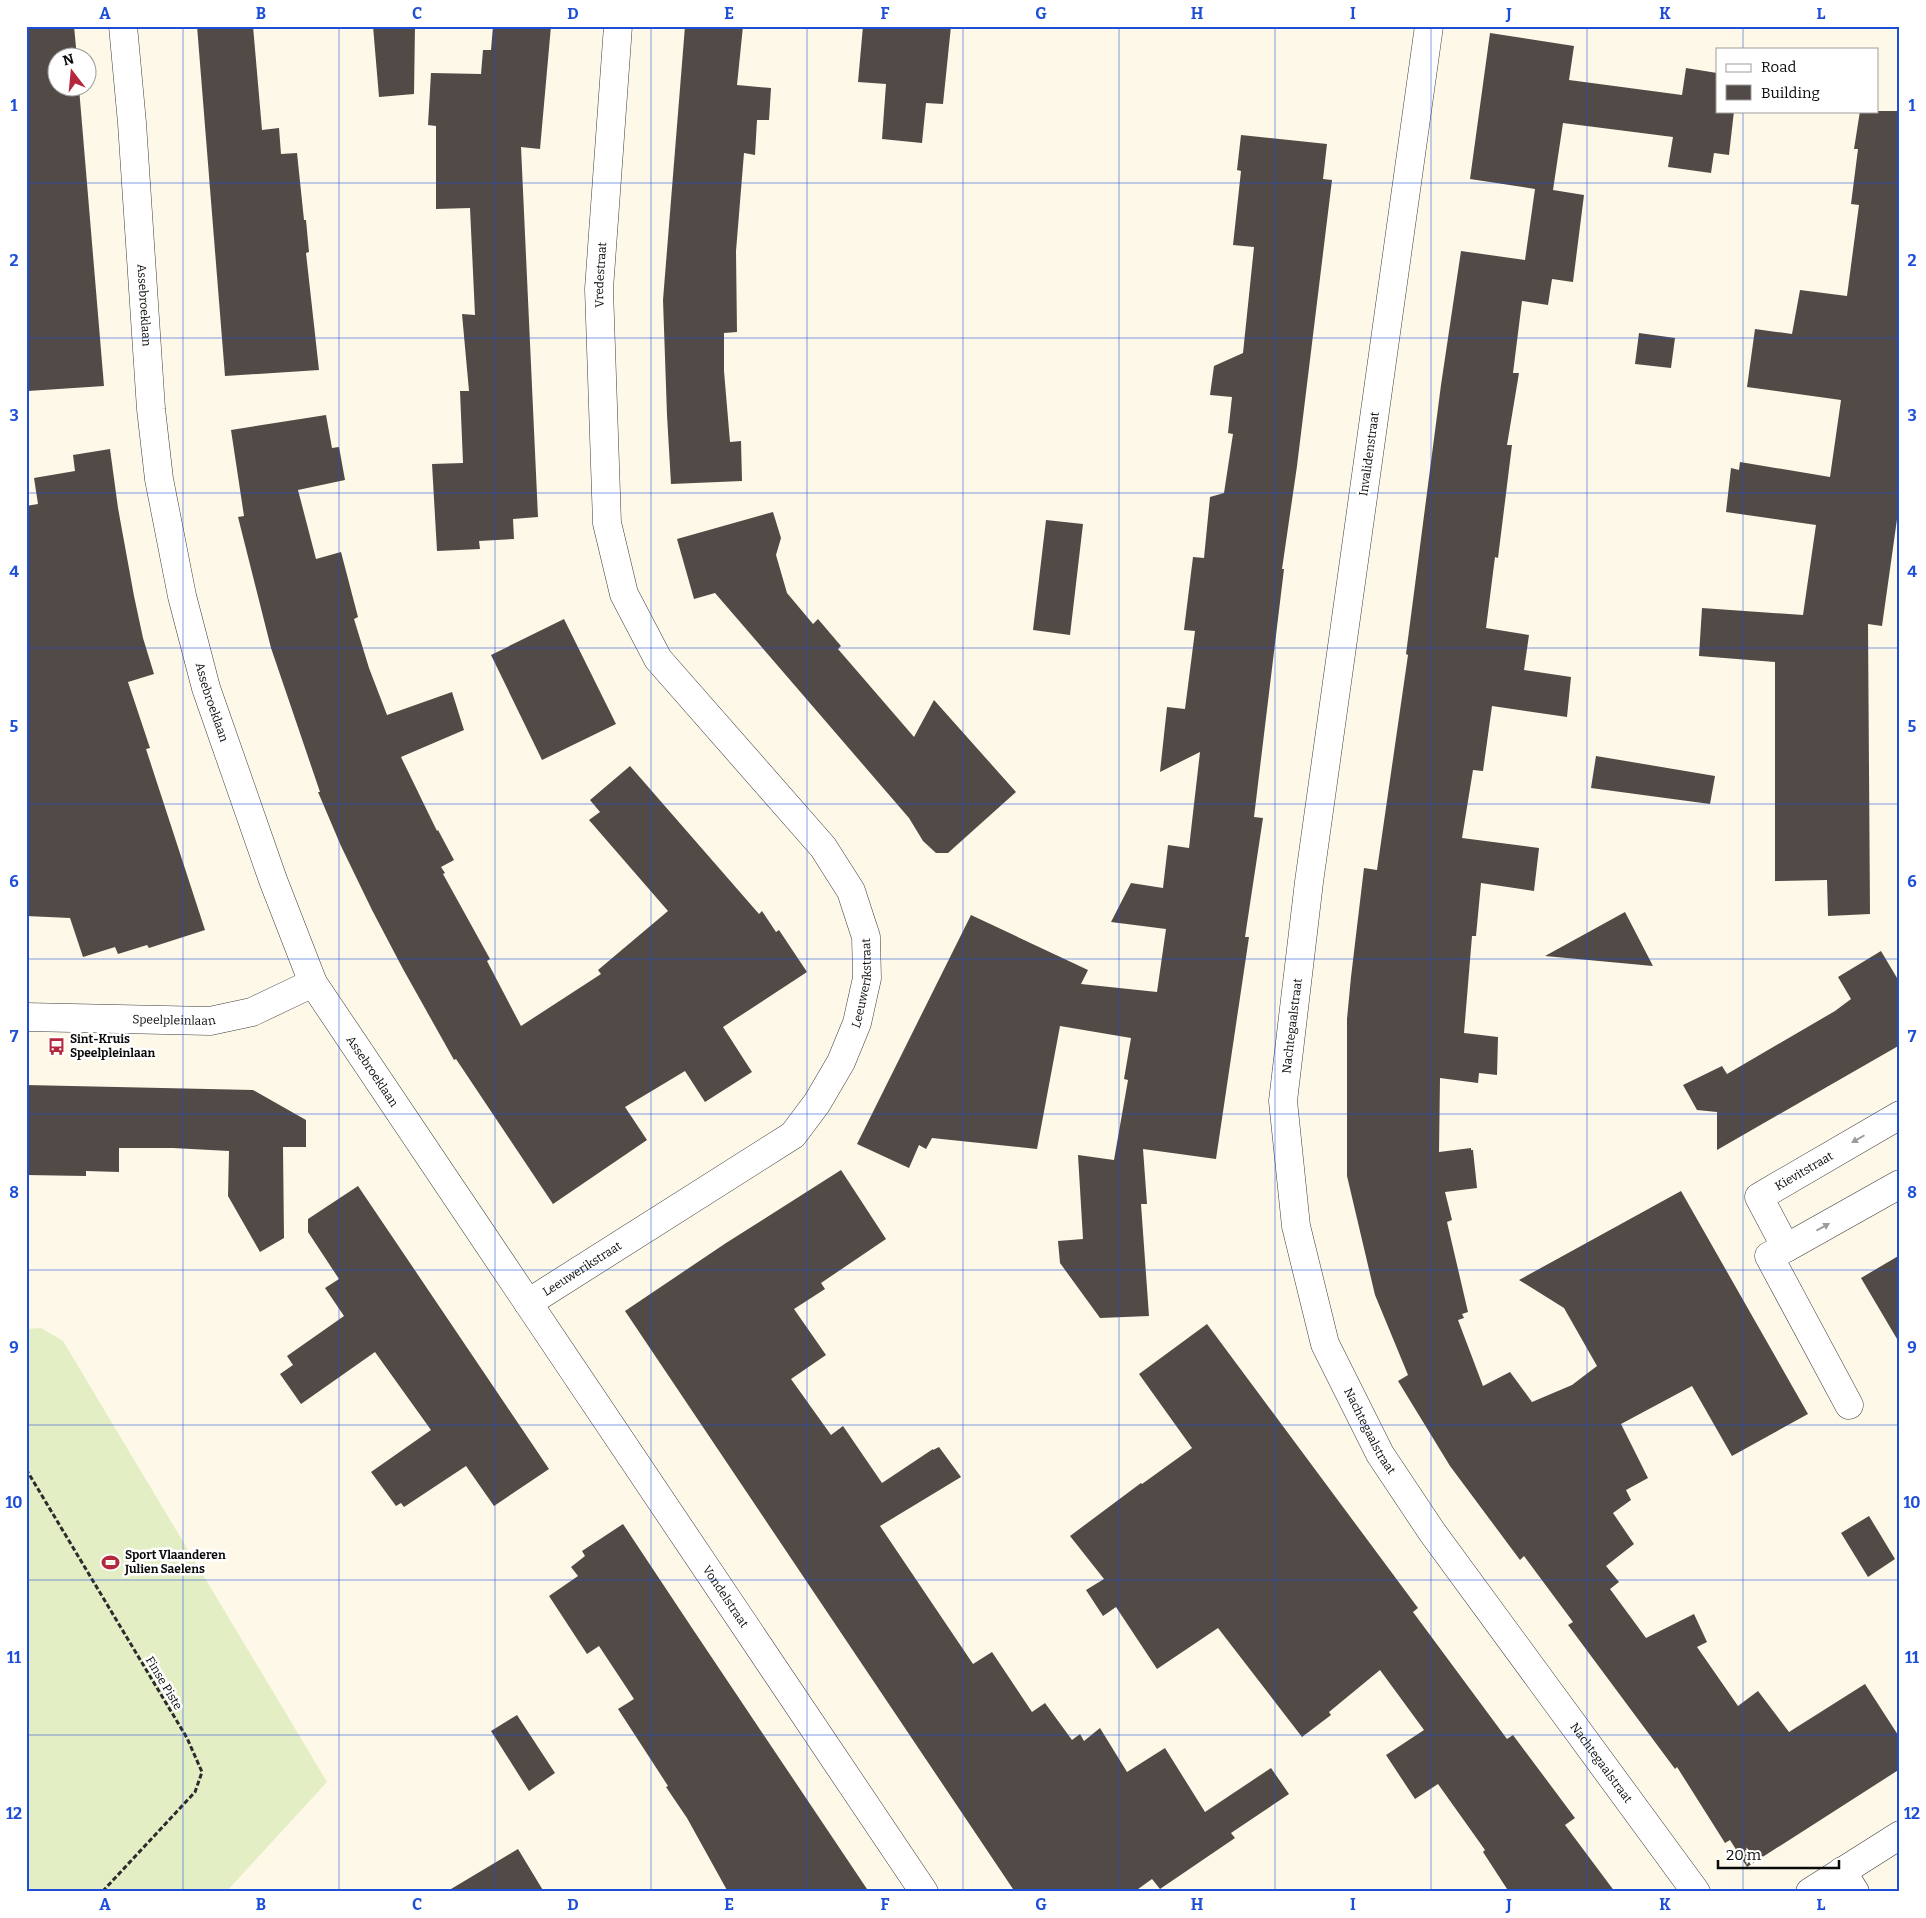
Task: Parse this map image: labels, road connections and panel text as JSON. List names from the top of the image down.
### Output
{
  "streets": {
    "street": [
      "Vredestraat",
      "Assebroeklaan",
      "Invalidenstraat",
      "Leeuwerikstraat",
      "Speelpleinlaan",
      "Nachtegaalstraat",
      "Kievitstraat",
      "Vondelstraat"
    ],
    "path": ["Finse Piste"]
  },
  "crossings": [
    ["Vredestraat", "Leeuwerikstraat"],
    ["Assebroeklaan", "Leeuwerikstraat"],
    ["Assebroeklaan", "Speelpleinlaan"],
    ["Assebroeklaan", "Vondelstraat"],
    ["Invalidenstraat", "Nachtegaalstraat"],
    ["Leeuwerikstraat", "Vondelstraat"]
  ],
  "places": {
    "bus stop": ["Sint-Kruis Speelpleinlaan"],
    "sports": ["Sport Vlaanderen Julien Saelens"]
  },
  "legend": ["Road", "Building"],
  "scale_bar": "20 m",
  "north": "top",
  "grid": {
    "columns": [
      "A",
      "B",
      "C",
      "D",
      "E",
      "F",
      "G",
      "H",
      "I",
      "J",
      "K",
      "L"
    ],
    "rows": [
      "1",
      "2",
      "3",
      "4",
      "5",
      "6",
      "7",
      "8",
      "9",
      "10",
      "11",
      "12"
    ]
  }
}
